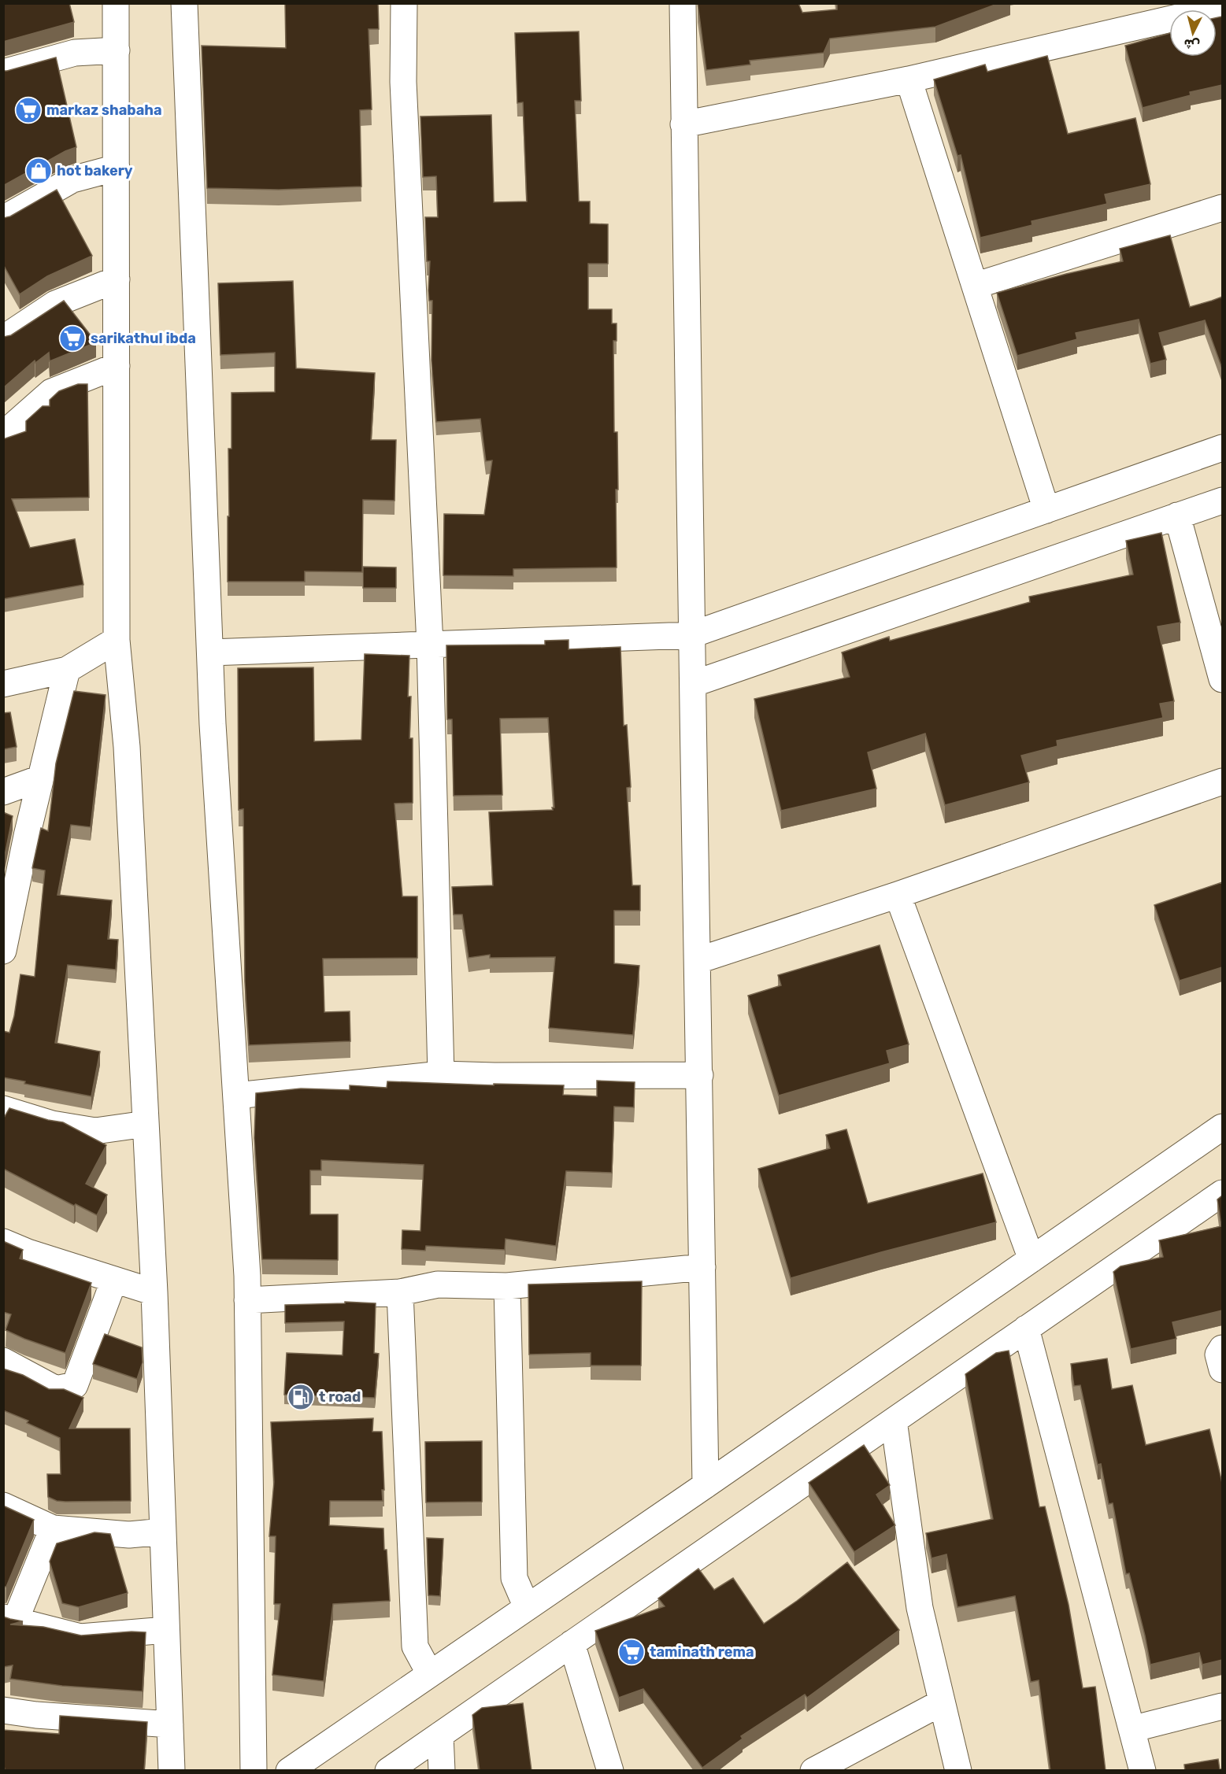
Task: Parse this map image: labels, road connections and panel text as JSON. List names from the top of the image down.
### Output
{
  "places": {
    "supermarket": ["markaz shabaha", "sarikathul ibda", "taminath rema"],
    "shop": ["hot bakery"],
    "fuel station": ["t road"]
  },
  "north": "bottom"
}
